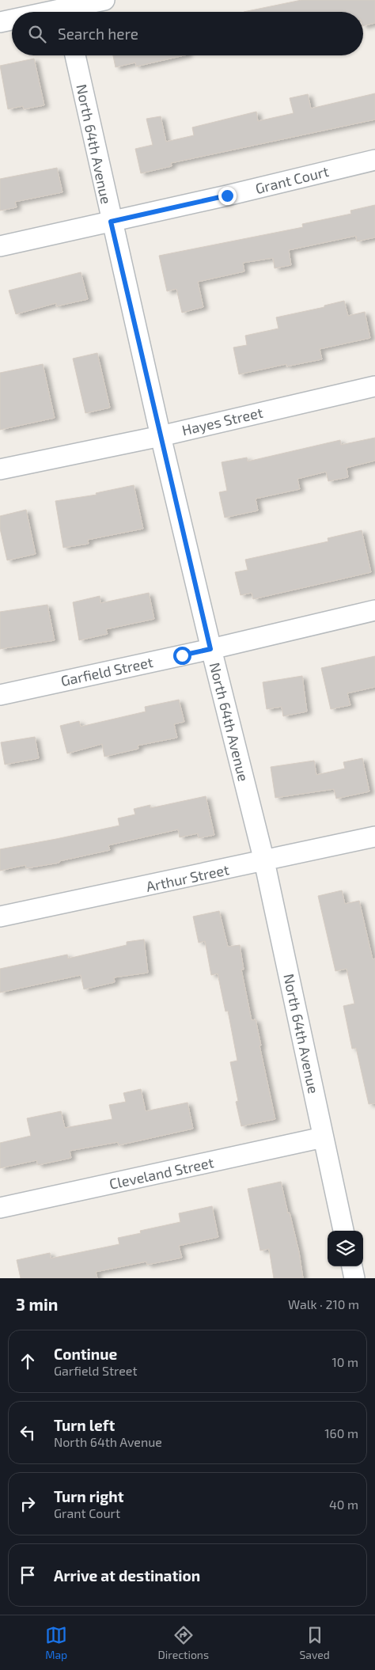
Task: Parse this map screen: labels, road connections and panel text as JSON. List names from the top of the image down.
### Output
{
  "streets": {
    "street": [
      "North 64th Avenue",
      "Grant Court",
      "Hayes Street",
      "Garfield Street",
      "Arthur Street",
      "Cleveland Street"
    ]
  },
  "crossings": [
    ["North 64th Avenue", "Grant Court"],
    ["North 64th Avenue", "Hayes Street"],
    ["North 64th Avenue", "Garfield Street"],
    ["North 64th Avenue", "Arthur Street"],
    ["North 64th Avenue", "Cleveland Street"]
  ],
  "page": {
    "search": "Search here",
    "heading": ["3 min", "Walk · 210 m"],
    "list": [
      ["Continue", "Garfield Street", "10 m"],
      ["Turn left", "North 64th Avenue", "160 m"],
      ["Turn right", "Grant Court", "40 m"],
      "Arrive at destination"
    ],
    "nav": ["Map", "Directions", "Saved"]
  }
}
